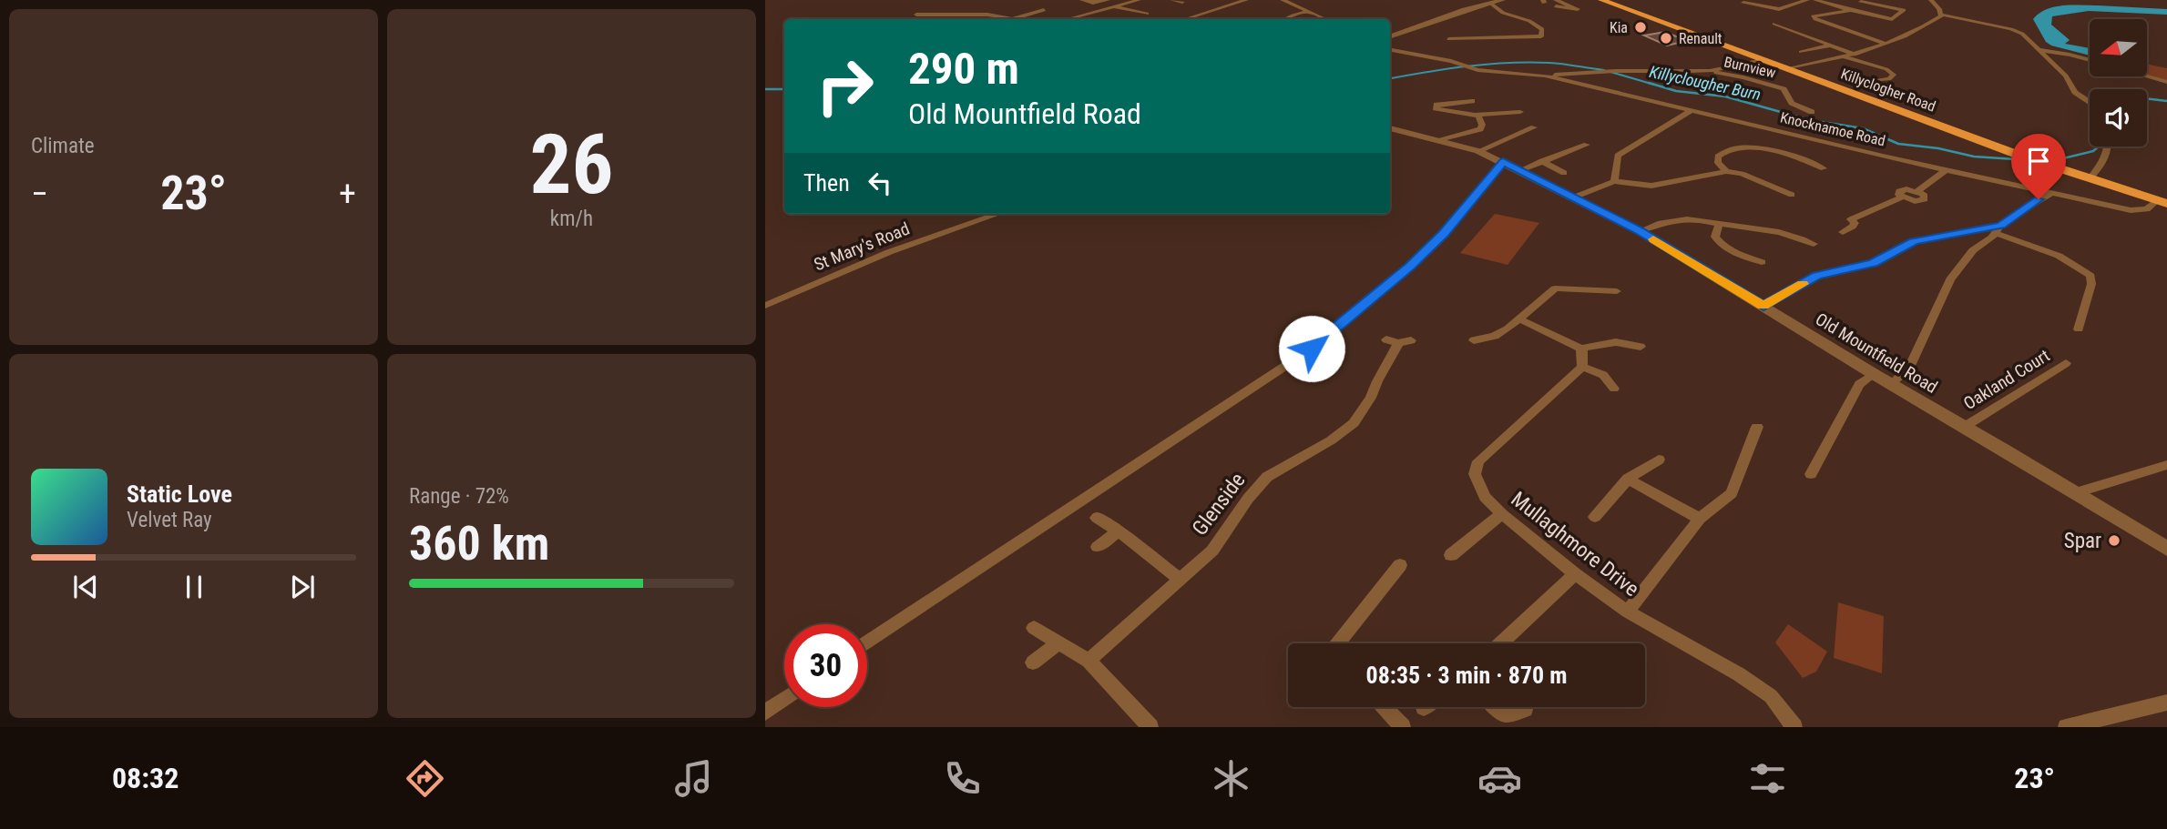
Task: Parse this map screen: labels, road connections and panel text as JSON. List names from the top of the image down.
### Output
{
  "streets": {
    "highway": ["Killyclogher Road"],
    "street": [
      "Burnview",
      "Knocknamoe Road",
      "St Mary's Road",
      "Old Mountfield Road",
      "Oakland Court",
      "Glenside",
      "Mullaghmore Drive"
    ]
  },
  "crossings": [
    ["Killyclogher Road", "Knocknamoe Road"],
    ["Old Mountfield Road", "Oakland Court"]
  ],
  "water": ["Killyclougher Burn"],
  "places": ["Kia", "Renault", "Spar"],
  "north": "left",
  "page": {
    "tile": [
      "Climate",
      ["26", "km/h"],
      ["Range · 72%", "360 km"]
    ],
    "turn": ["290 m", "Old Mountfield Road"],
    "then": "Then",
    "heat": ["−", "23°", "+"],
    "song": ["Static Love", "Velvet Ray"],
    "limit": "30",
    "trip": "08:35 · 3 min · 870 m",
    "tabs": ["08:32", "23°"]
  }
}
